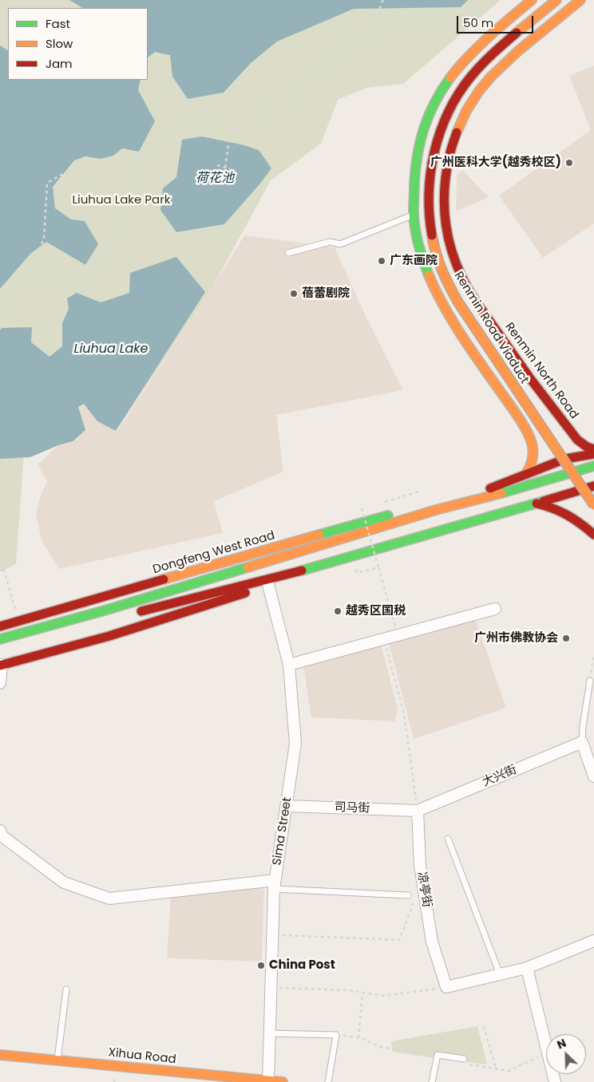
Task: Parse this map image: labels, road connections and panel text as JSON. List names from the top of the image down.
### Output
{
  "streets": {
    "main road": [
      "Renmin Road Viaduct",
      "Renmin North Road",
      "Dongfeng West Road",
      "Xihua Road"
    ],
    "street": [
      "大兴街",
      "司马街",
      "Sima Street",
      "凉亭街"
    ]
  },
  "crossings": [
    ["大兴街", "司马街"],
    ["大兴街", "凉亭街"],
    ["司马街", "Sima Street"],
    ["司马街", "凉亭街"],
    ["Sima Street", "Xihua Road"]
  ],
  "water": ["荷花池", "Liuhua Lake"],
  "parks": ["Liuhua Lake Park"],
  "places": [
    "广州医科大学(越秀校区)",
    "广东画院",
    "蓓蕾剧院",
    "越秀区国税",
    "广州市佛教协会",
    "China Post"
  ],
  "legend": ["Fast", "Slow", "Jam"],
  "scale_bar": "50 m",
  "north": "top left"
}
